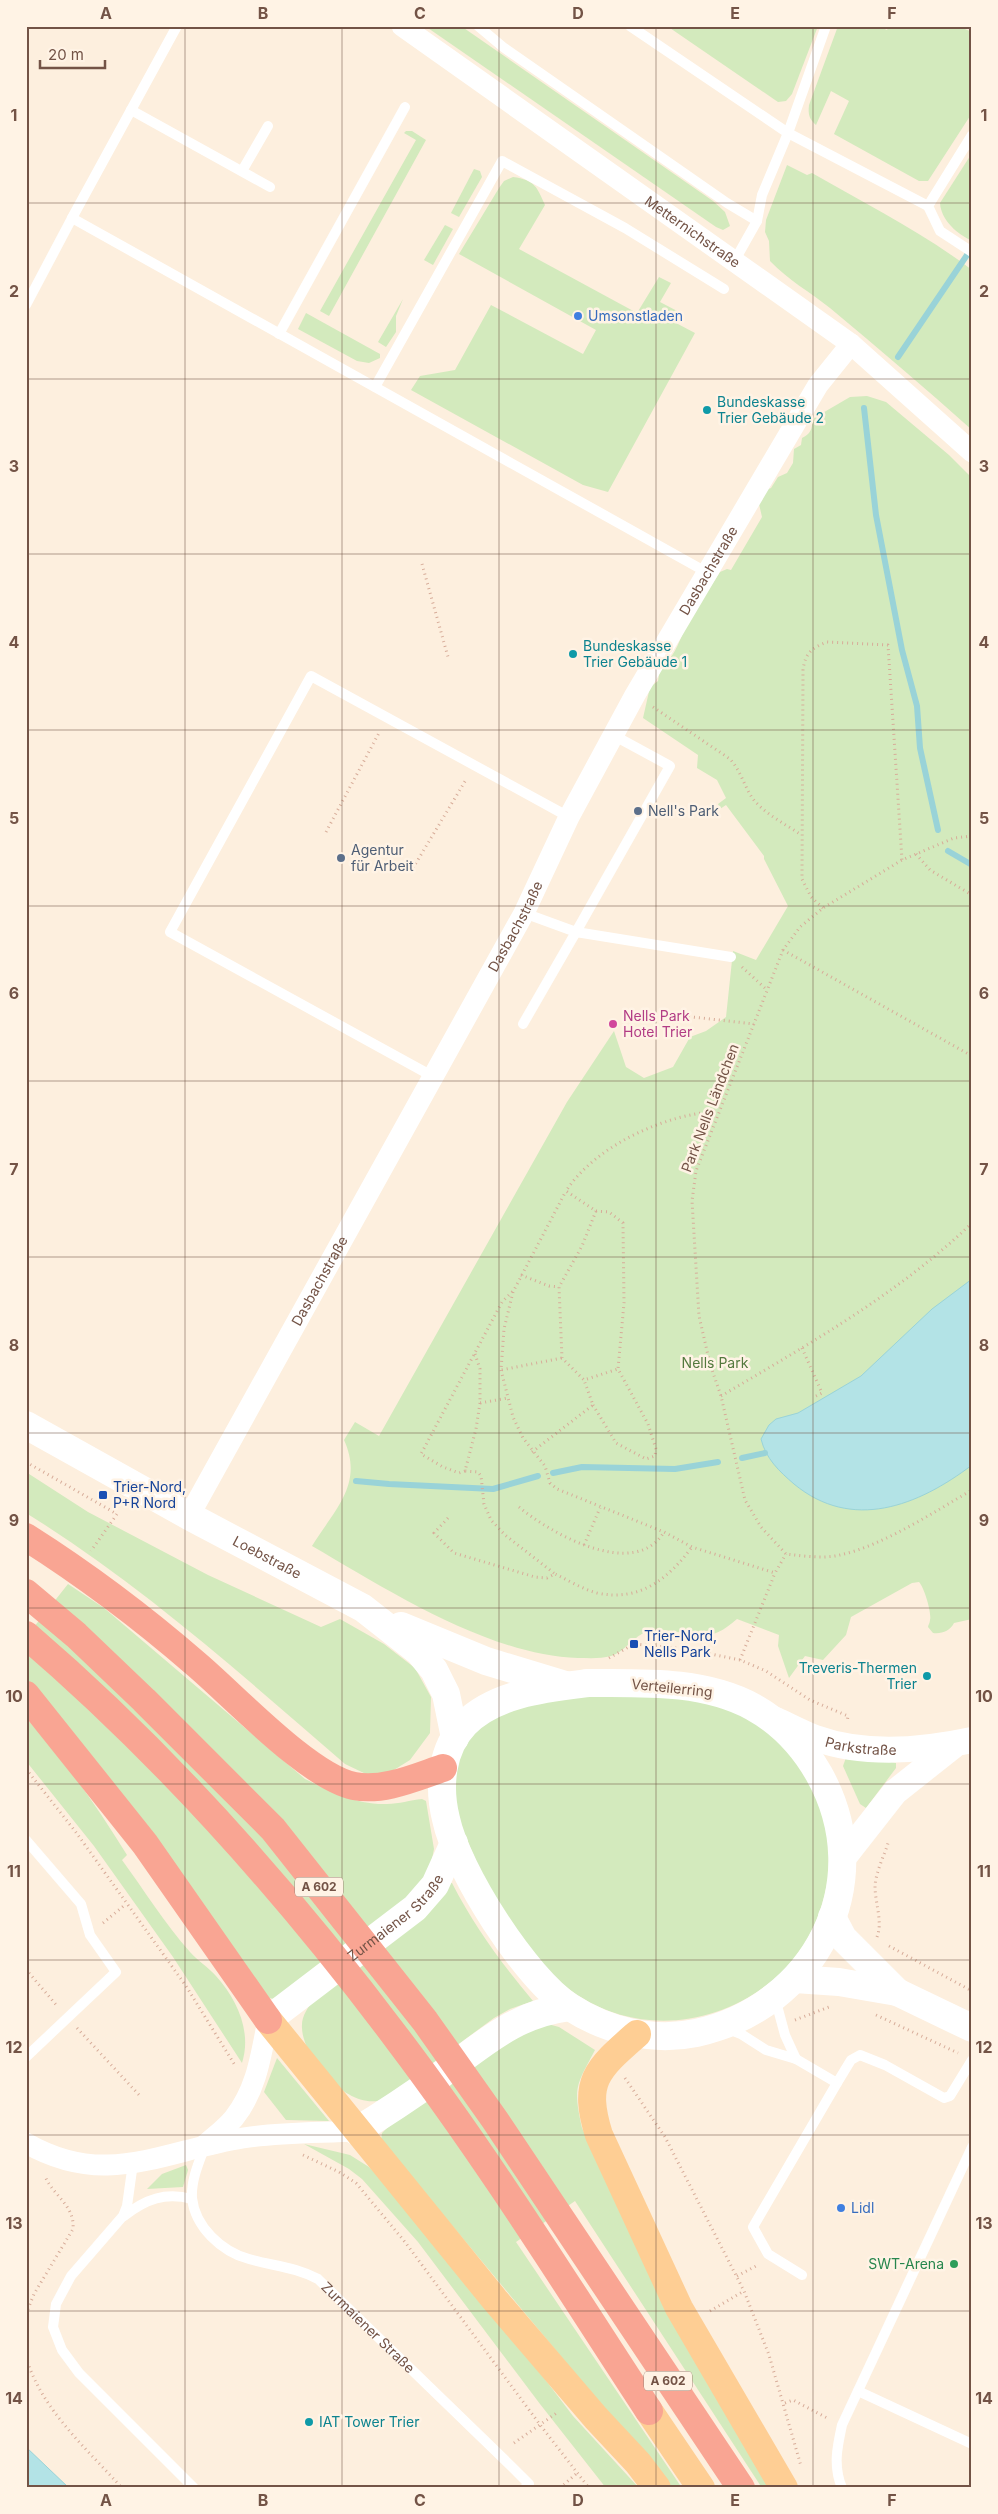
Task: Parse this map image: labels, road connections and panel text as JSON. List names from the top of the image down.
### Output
{
  "streets": {
    "highway": ["A 602"],
    "main road": ["Loebstraße", "Verteilerring", "Zurmaiener Straße"],
    "street": ["Metternichstraße", "Dasbachstraße", "Parkstraße"],
    "path": ["Park Nells Ländchen"]
  },
  "crossings": [
    ["Metternichstraße", "Dasbachstraße"],
    ["Dasbachstraße", "Loebstraße"],
    ["Loebstraße", "Verteilerring"],
    ["Verteilerring", "Parkstraße"],
    ["Verteilerring", "Zurmaiener Straße"]
  ],
  "parks": ["Nells Park"],
  "places": {
    "other": [
      "Umsonstladen",
      "Bundeskasse Trier Gebäude 2",
      "Bundeskasse Trier Gebäude 1",
      "Nell's Park",
      "Agentur für Arbeit",
      "Nells Park Hotel Trier",
      "Treveris-Thermen Trier",
      "Lidl",
      "SWT-Arena",
      "IAT Tower Trier"
    ],
    "transit": ["Trier-Nord, P+R Nord", "Trier-Nord, Nells Park"]
  },
  "scale_bar": "20 m",
  "grid": {
    "columns": [
      "A",
      "B",
      "C",
      "D",
      "E",
      "F"
    ],
    "rows": [
      "1",
      "2",
      "3",
      "4",
      "5",
      "6",
      "7",
      "8",
      "9",
      "10",
      "11",
      "12",
      "13",
      "14"
    ]
  }
}
